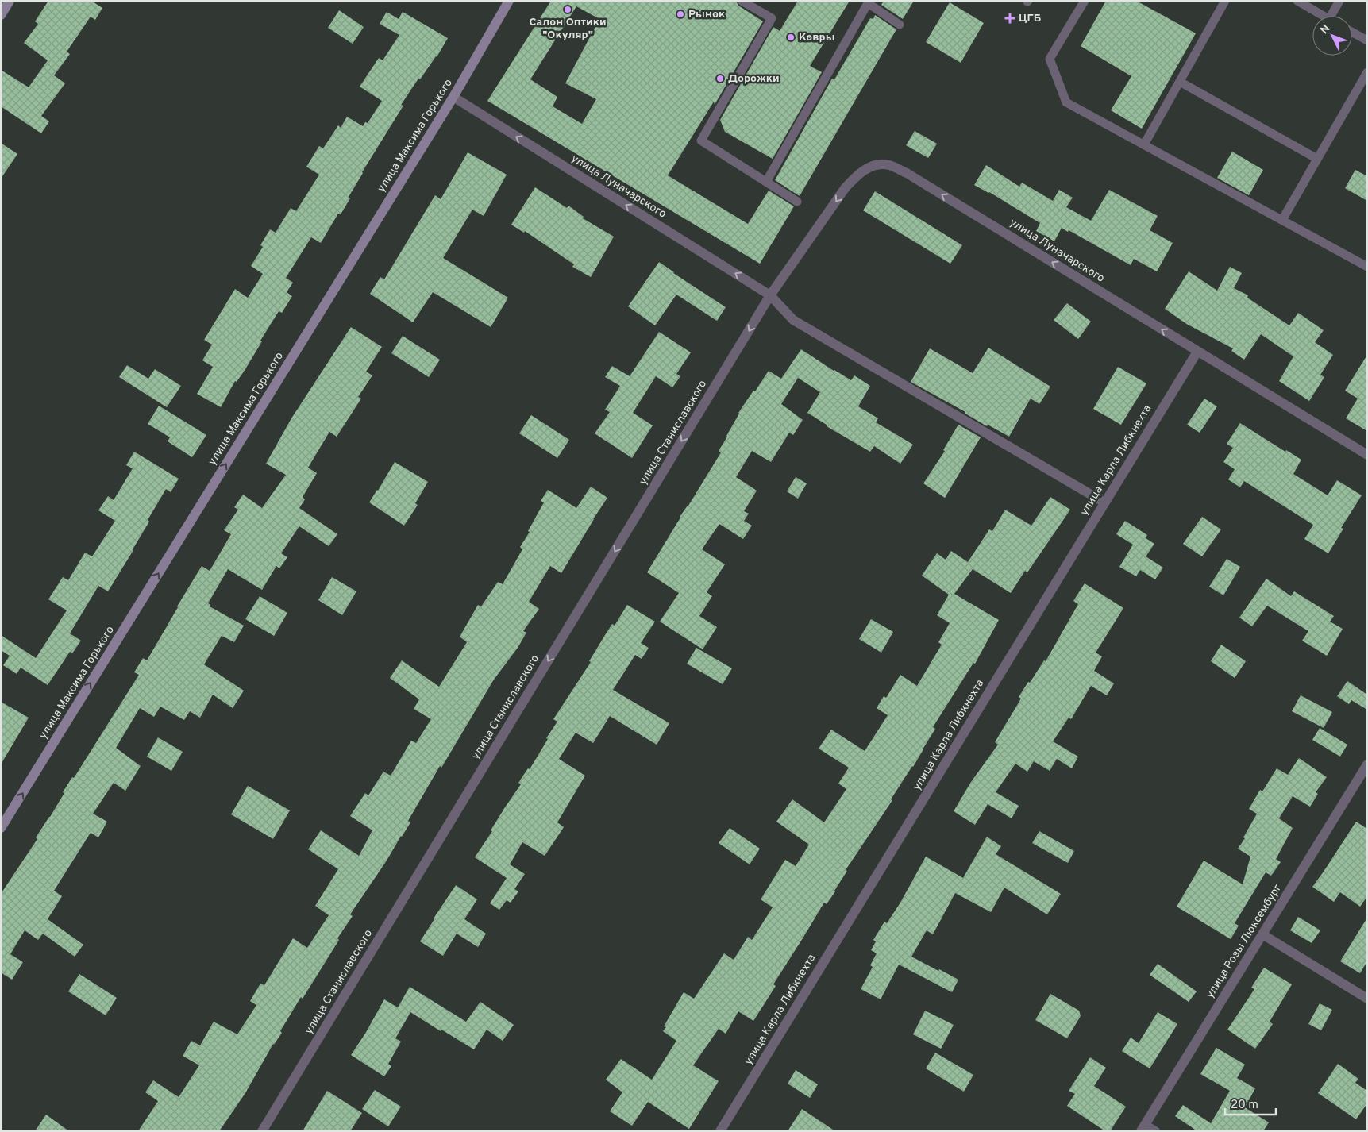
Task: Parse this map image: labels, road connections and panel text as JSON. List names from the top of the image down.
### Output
{
  "streets": {
    "main road": ["улица Максима Горького"],
    "street": [
      "улица Луначарского",
      "улица Станиславского",
      "улица Карла Либкнехта",
      "улица Розы Люксембург"
    ]
  },
  "crossings": [
    ["улица Максима Горького", "улица Луначарского"],
    ["улица Луначарского", "улица Станиславского"],
    ["улица Луначарского", "улица Карла Либкнехта"]
  ],
  "one_way": ["улица Максима Горького", "улица Луначарского", "улица Станиславского"],
  "places": {
    "other": [
      "Салон Оптики \"Окуляр\"",
      "Рынок",
      "Ковры",
      "Дорожки"
    ],
    "health": ["ЦГБ"]
  },
  "scale_bar": "20 m",
  "north": "top left"
}
